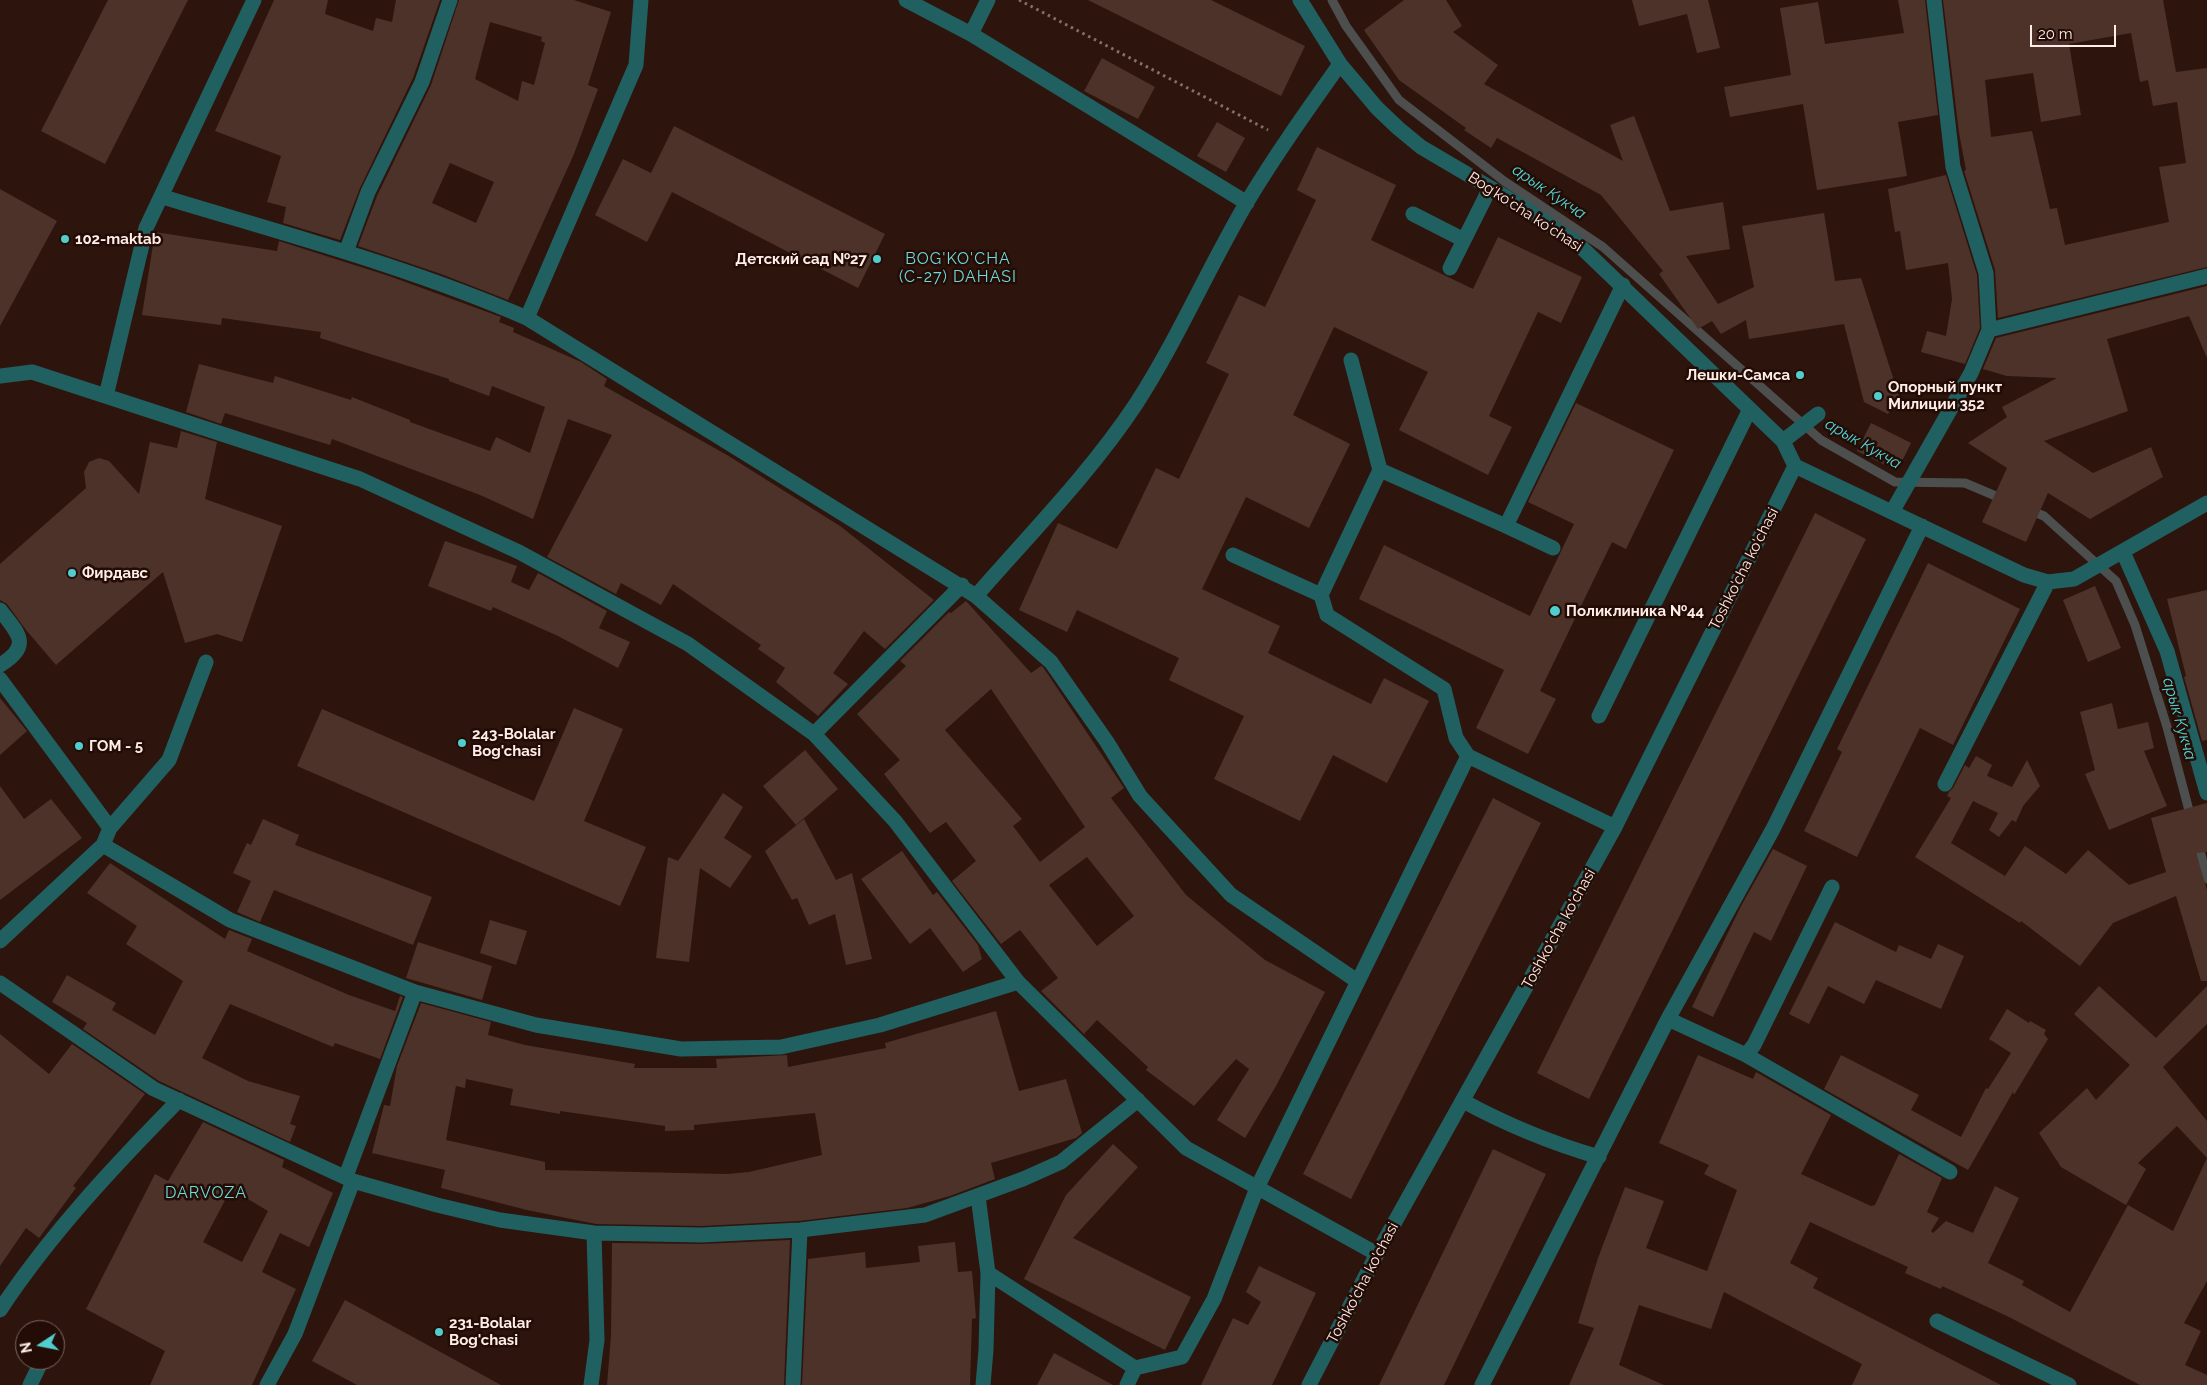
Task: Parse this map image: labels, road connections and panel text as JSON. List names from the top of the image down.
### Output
{
  "streets": {
    "street": ["Bogʻkoʻcha koʻchasi", "Toshko'cha ko'chasi"]
  },
  "crossings": [
    ["Bogʻkoʻcha koʻchasi", "Toshko'cha ko'chasi"]
  ],
  "districts": ["BOG'KO'CHA (C-27) DAHASI", "DARVOZA"],
  "water": ["арык Кукча"],
  "places": [
    "102-maktab",
    "Детский сад №27",
    "Лешки-Самса",
    "Опорный пункт Милиции 352",
    "Фирдавс",
    "Поликлиника №44",
    "243-Bolalar Bog'chasi",
    "ГОМ - 5",
    "231-Bolalar Bog'chasi"
  ],
  "scale_bar": "20 m",
  "north": "left"
}
